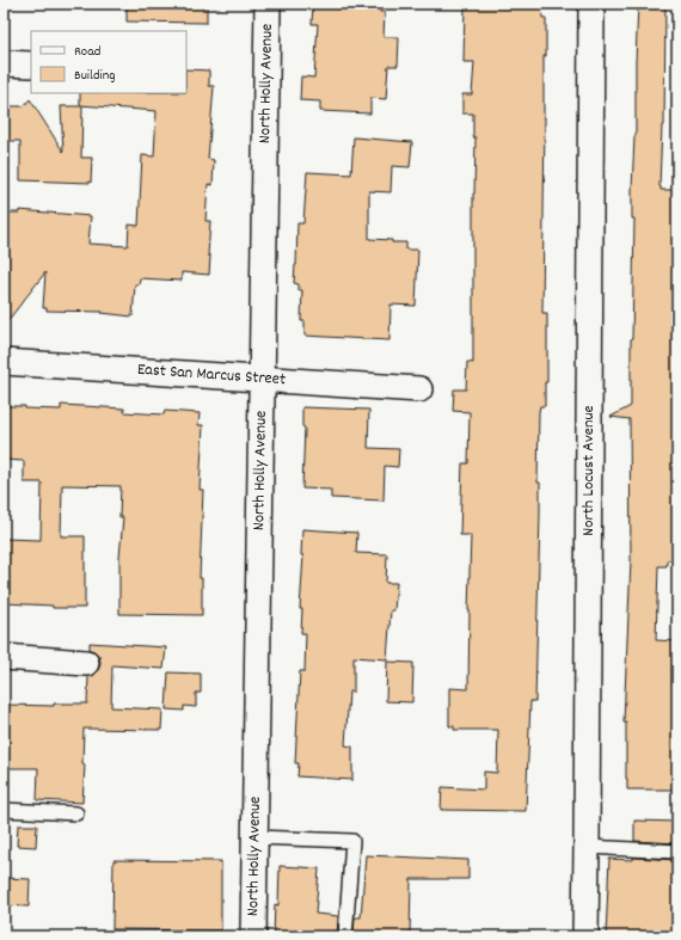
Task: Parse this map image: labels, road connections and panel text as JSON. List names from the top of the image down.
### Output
{
  "streets": {
    "street": ["North Holly Avenue", "East San Marcus Street", "North Locust Avenue"]
  },
  "crossings": [
    ["North Holly Avenue", "East San Marcus Street"]
  ],
  "legend": ["Road", "Building"]
}
